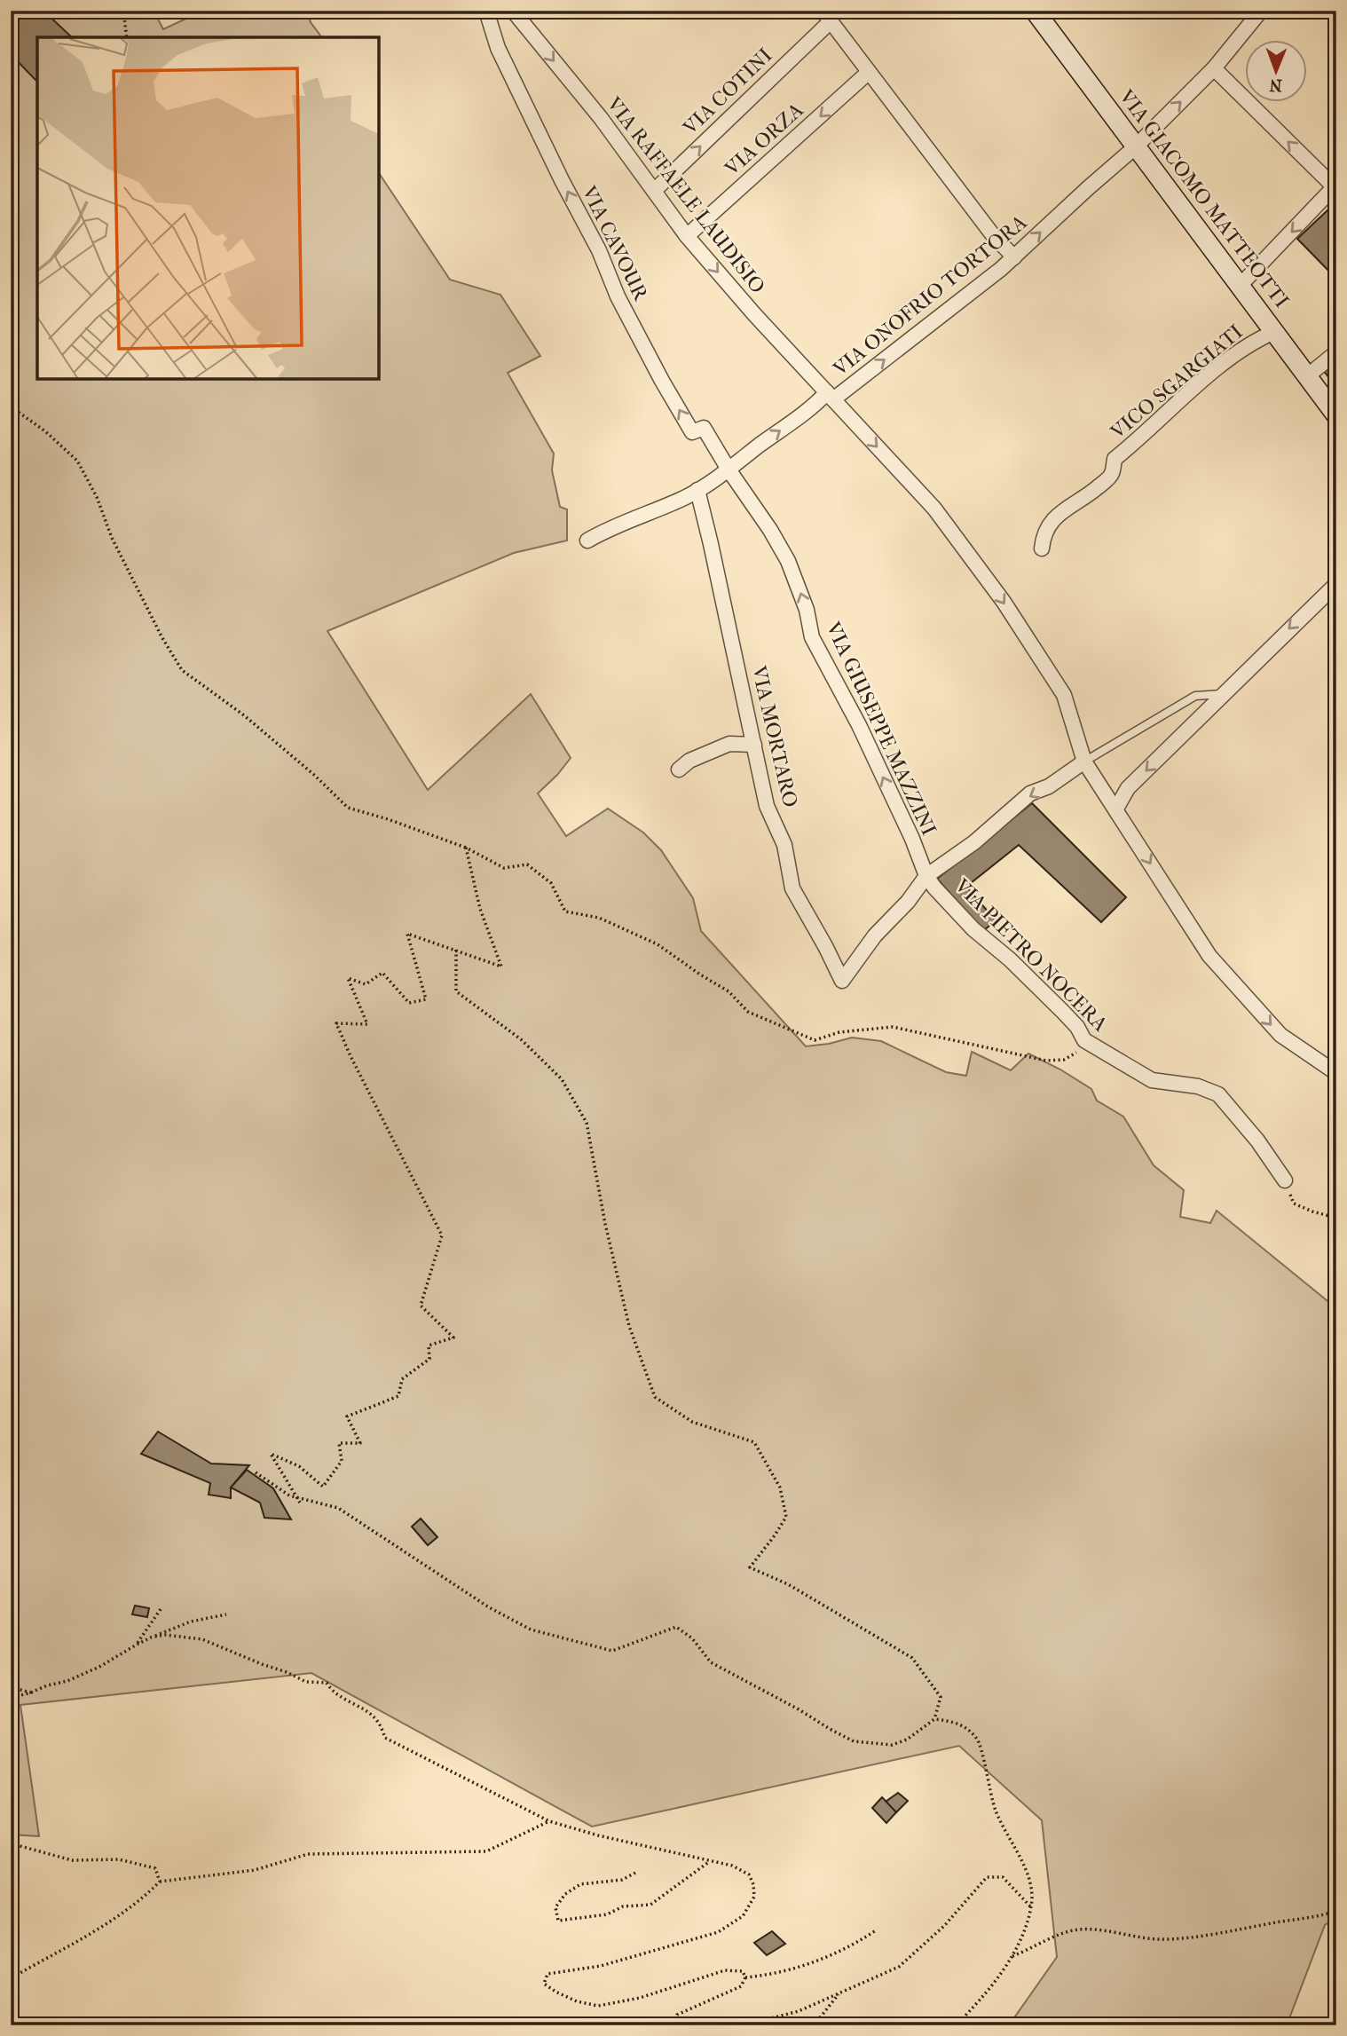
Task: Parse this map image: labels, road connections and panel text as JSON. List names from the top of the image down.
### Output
{
  "streets": {
    "street": [
      "VIA COTINI",
      "VIA ORZA",
      "VIA RAFFAELE LAUDISIO",
      "VIA GIACOMO MATTEOTTI",
      "VIA CAVOUR",
      "VIA ONOFRIO TORTORA",
      "VICO SGARGIATI",
      "VIA GIUSEPPE MAZZINI",
      "VIA MORTARO",
      "VIA PIETRO NOCERA"
    ]
  },
  "crossings": [
    ["VIA COTINI", "VIA RAFFAELE LAUDISIO"],
    ["VIA ORZA", "VIA RAFFAELE LAUDISIO"],
    ["VIA RAFFAELE LAUDISIO", "VIA ONOFRIO TORTORA"],
    ["VIA GIACOMO MATTEOTTI", "VIA ONOFRIO TORTORA"],
    ["VIA GIACOMO MATTEOTTI", "VICO SGARGIATI"],
    ["VIA CAVOUR", "VIA ONOFRIO TORTORA"],
    ["VIA CAVOUR", "VIA GIUSEPPE MAZZINI"],
    ["VIA ONOFRIO TORTORA", "VIA GIUSEPPE MAZZINI"],
    ["VIA ONOFRIO TORTORA", "VIA MORTARO"],
    ["VIA GIUSEPPE MAZZINI", "VIA MORTARO"],
    ["VIA GIUSEPPE MAZZINI", "VIA PIETRO NOCERA"],
    ["VIA MORTARO", "VIA PIETRO NOCERA"]
  ],
  "one_way": [
    "VIA COTINI",
    "VIA ORZA",
    "VIA RAFFAELE LAUDISIO",
    "VIA CAVOUR",
    "VIA ONOFRIO TORTORA",
    "VIA GIUSEPPE MAZZINI"
  ],
  "north": "bottom"
}
